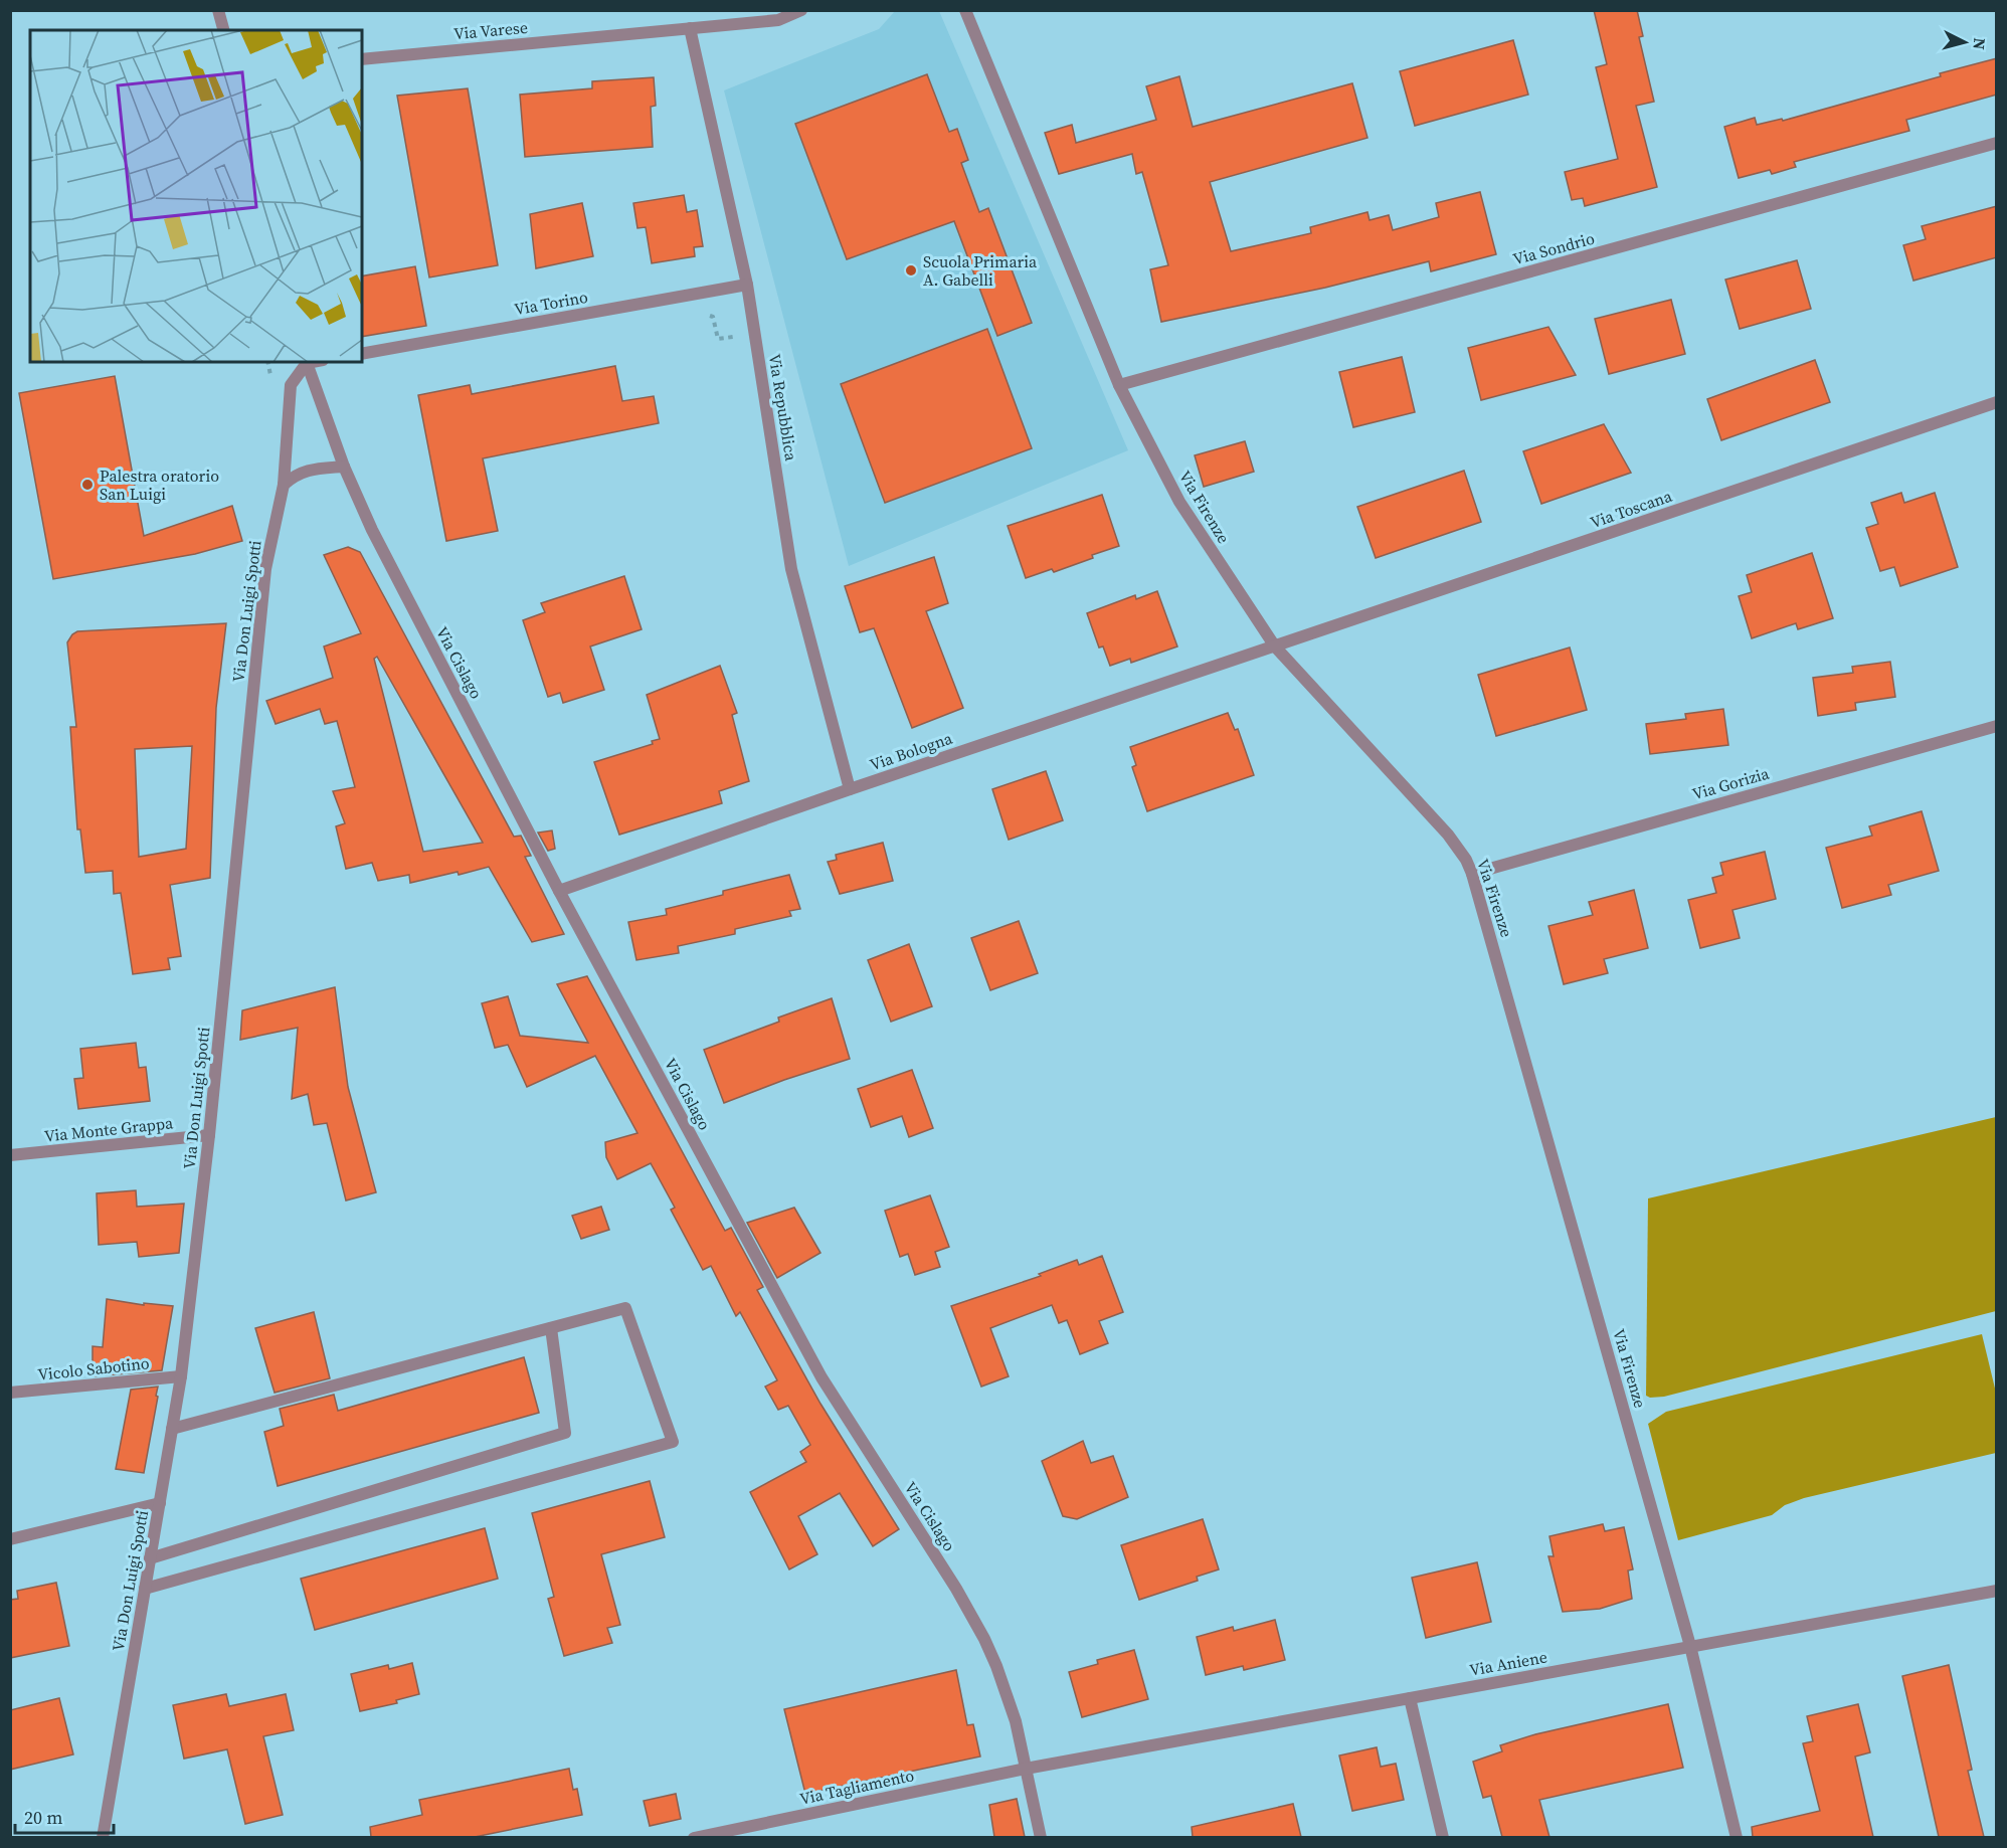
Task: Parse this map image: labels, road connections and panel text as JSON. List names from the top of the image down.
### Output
{
  "streets": {
    "street": [
      "Via Varese",
      "Via Sondrio",
      "Via Torino",
      "Via Repubblica",
      "Via Firenze",
      "Via Toscana",
      "Via Don Luigi Spotti",
      "Via Cislago",
      "Via Bologna",
      "Via Gorizia",
      "Via Monte Grappa",
      "Vicolo Sabotino",
      "Via Aniene",
      "Via Tagliamento"
    ]
  },
  "crossings": [
    ["Via Varese", "Via Repubblica"],
    ["Via Sondrio", "Via Firenze"],
    ["Via Torino", "Via Repubblica"],
    ["Via Repubblica", "Via Bologna"],
    ["Via Firenze", "Via Toscana"],
    ["Via Firenze", "Via Bologna"],
    ["Via Firenze", "Via Gorizia"],
    ["Via Firenze", "Via Aniene"],
    ["Via Toscana", "Via Bologna"],
    ["Via Don Luigi Spotti", "Via Cislago"],
    ["Via Don Luigi Spotti", "Via Monte Grappa"],
    ["Via Don Luigi Spotti", "Vicolo Sabotino"],
    ["Via Cislago", "Via Bologna"],
    ["Via Cislago", "Via Aniene"],
    ["Via Cislago", "Via Tagliamento"],
    ["Via Aniene", "Via Tagliamento"]
  ],
  "places": ["Scuola Primaria A. Gabelli", "Palestra oratorio San Luigi"],
  "scale_bar": "20 m",
  "north": "right"
}
